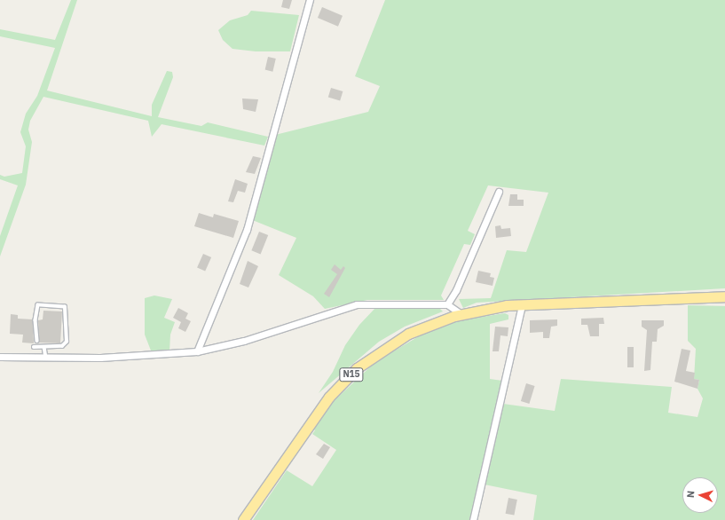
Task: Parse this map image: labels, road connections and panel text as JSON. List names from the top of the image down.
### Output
{
  "streets": {
    "highway": ["N15"]
  },
  "north": "left"
}
